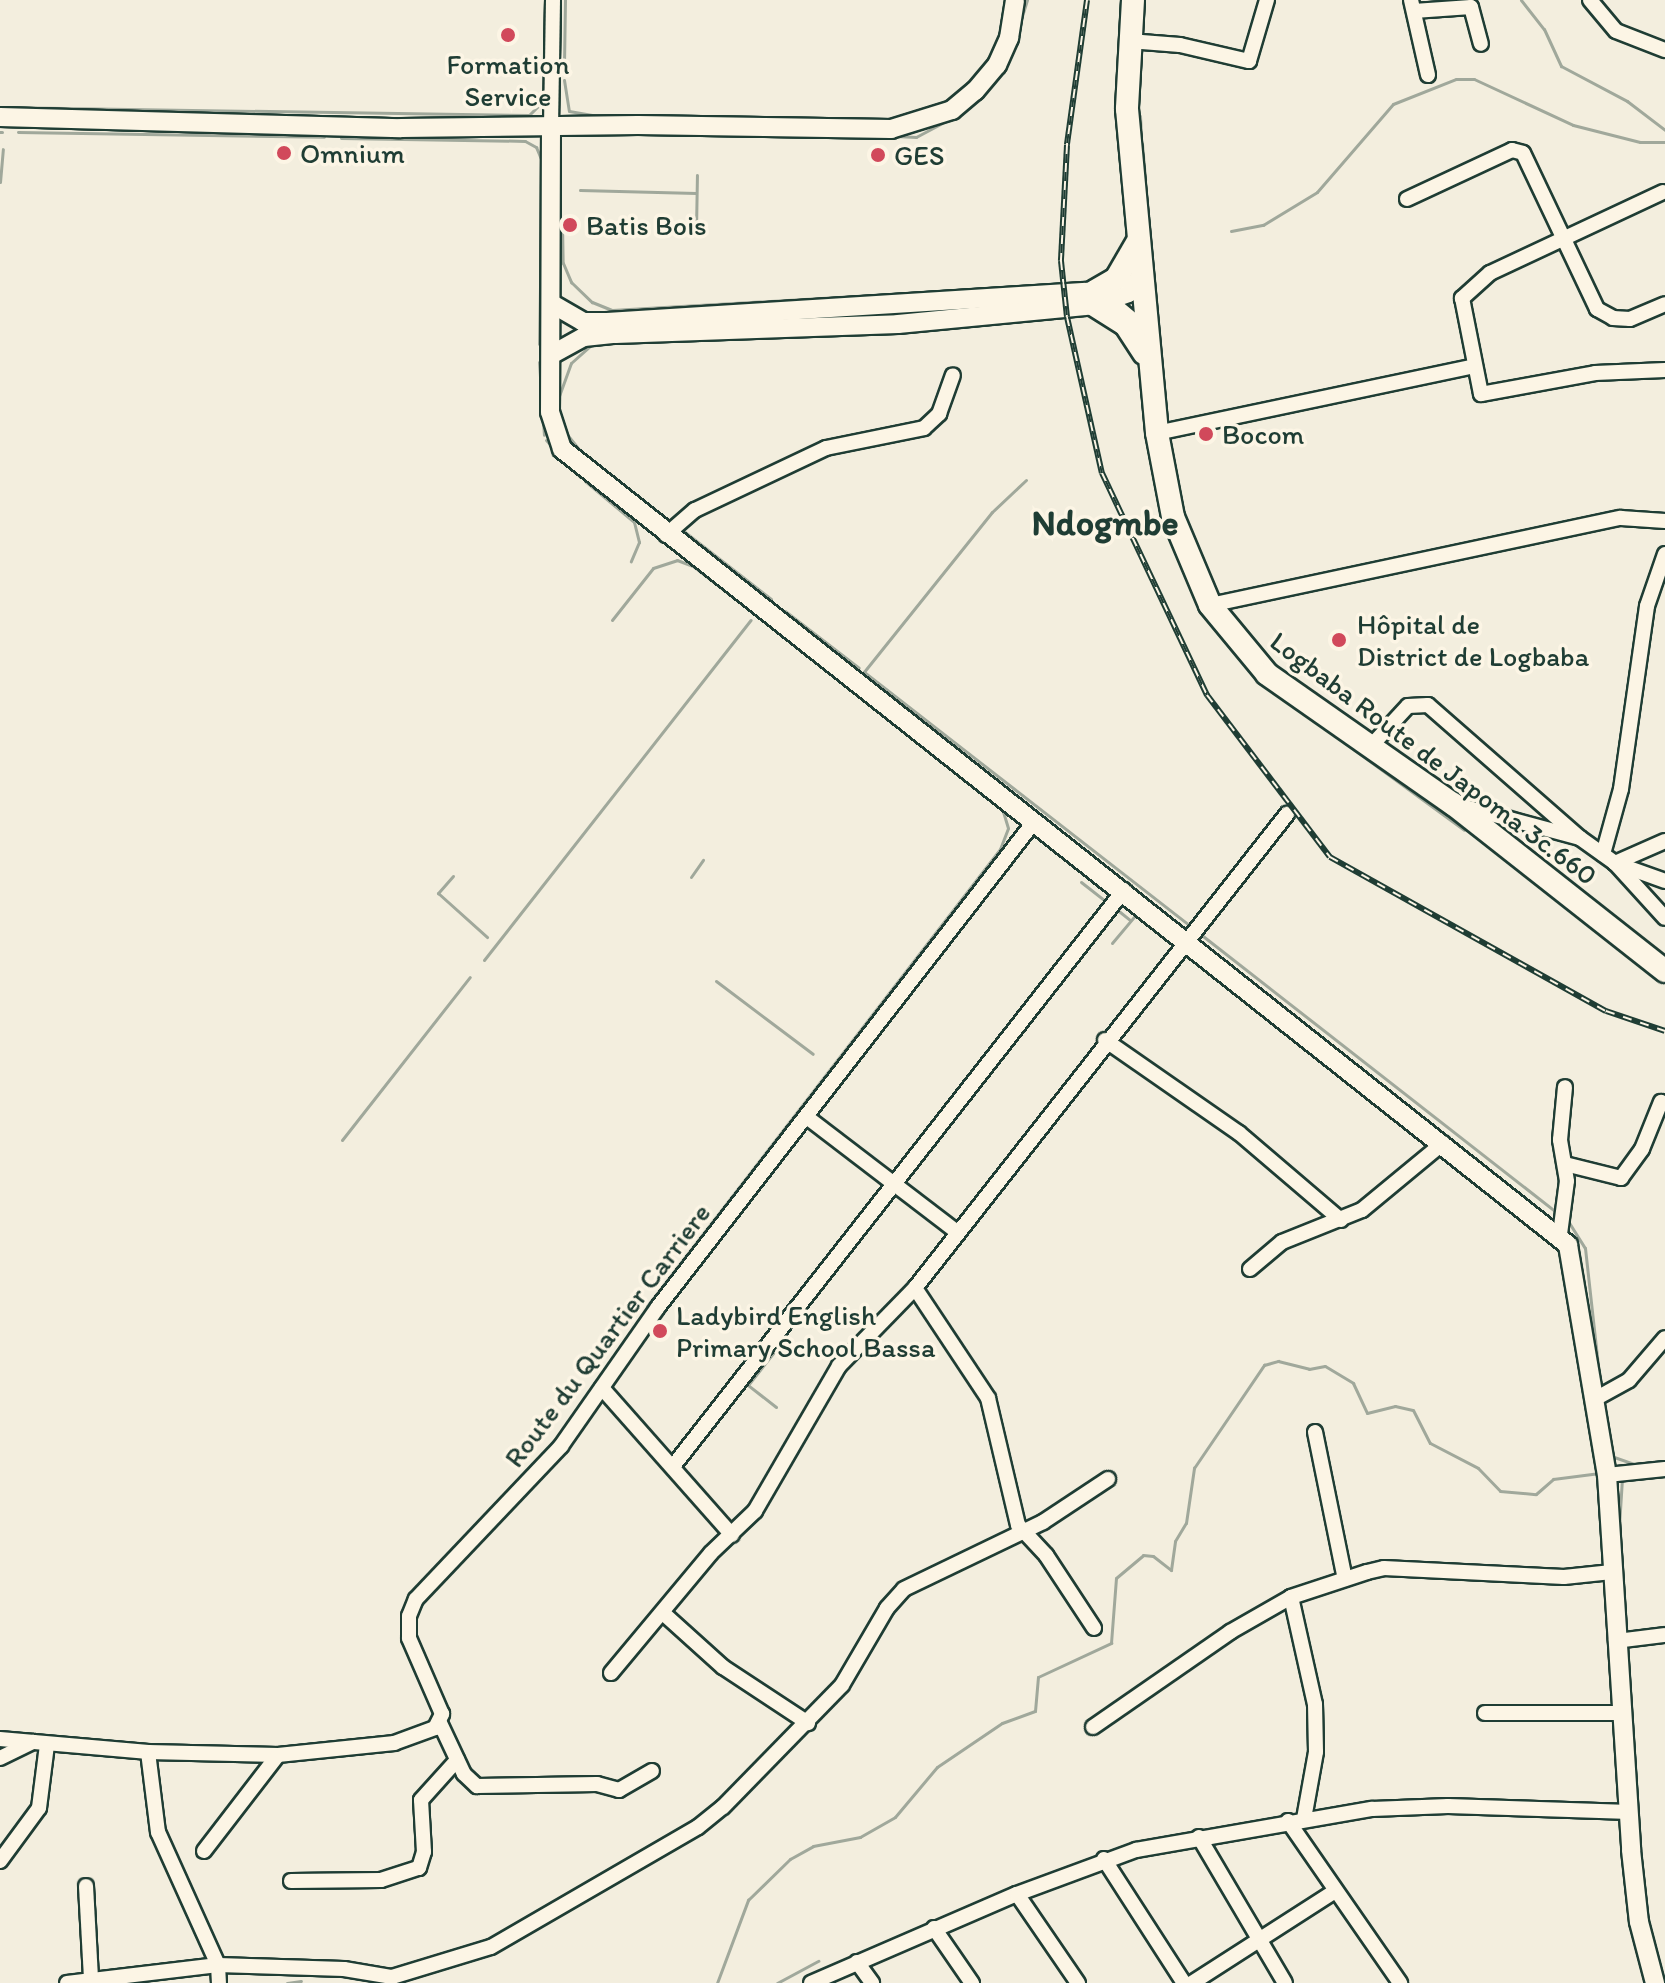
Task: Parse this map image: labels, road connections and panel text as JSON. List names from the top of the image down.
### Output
{
  "streets": {
    "main road": ["Logbaba Route de Japoma 3c.660"],
    "street": ["Route du Quartier Carriere"]
  },
  "districts": ["Ndogmbe"],
  "places": [
    "Formation Service",
    "Omnium",
    "GES",
    "Batis Bois",
    "Bocom",
    "Hôpital de District de Logbaba",
    "Ladybird English Primary School Bassa"
  ]
}
